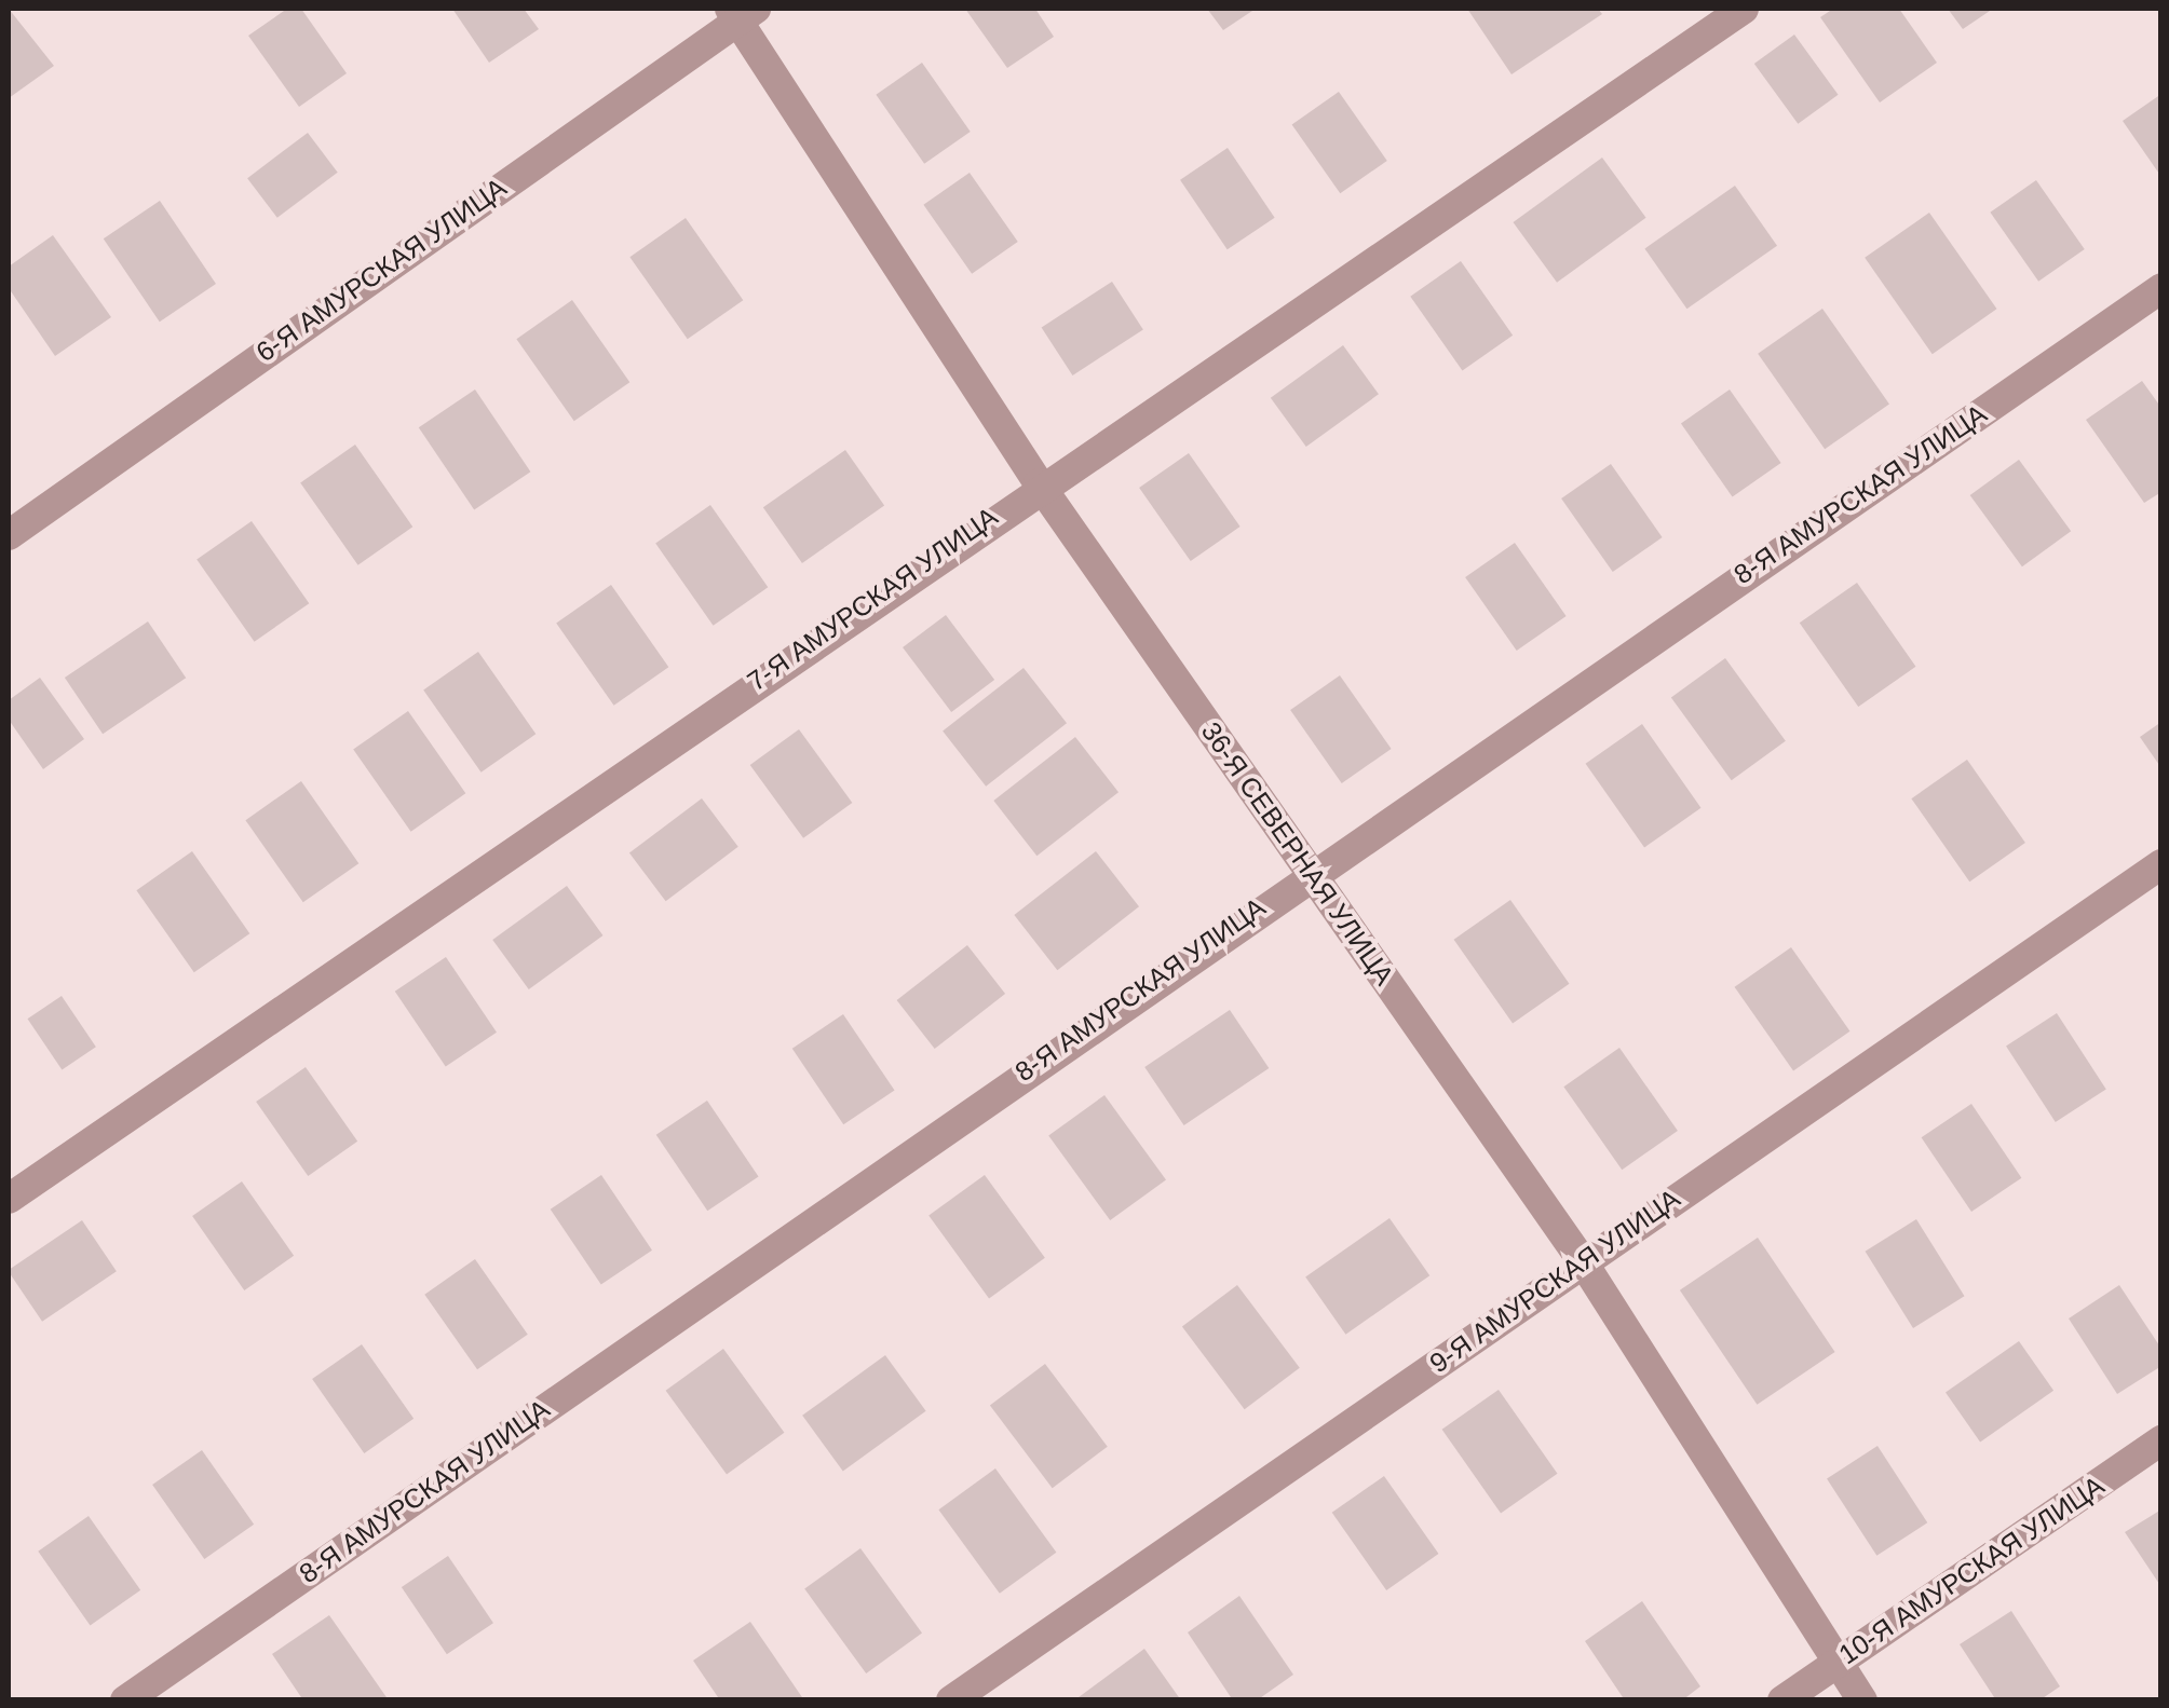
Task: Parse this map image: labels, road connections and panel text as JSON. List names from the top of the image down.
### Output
{
  "streets": {
    "street": [
      "6-Я АМУРСКАЯ УЛИЦА",
      "8-Я АМУРСКАЯ УЛИЦА",
      "7-Я АМУРСКАЯ УЛИЦА",
      "36-Я СЕВЕРНАЯ УЛИЦА",
      "9-Я АМУРСКАЯ УЛИЦА",
      "10-Я АМУРСКАЯ УЛИЦА"
    ]
  },
  "crossings": [
    ["6-Я АМУРСКАЯ УЛИЦА", "36-Я СЕВЕРНАЯ УЛИЦА"],
    ["8-Я АМУРСКАЯ УЛИЦА", "36-Я СЕВЕРНАЯ УЛИЦА"],
    ["7-Я АМУРСКАЯ УЛИЦА", "36-Я СЕВЕРНАЯ УЛИЦА"],
    ["36-Я СЕВЕРНАЯ УЛИЦА", "9-Я АМУРСКАЯ УЛИЦА"],
    ["36-Я СЕВЕРНАЯ УЛИЦА", "10-Я АМУРСКАЯ УЛИЦА"]
  ]
}
